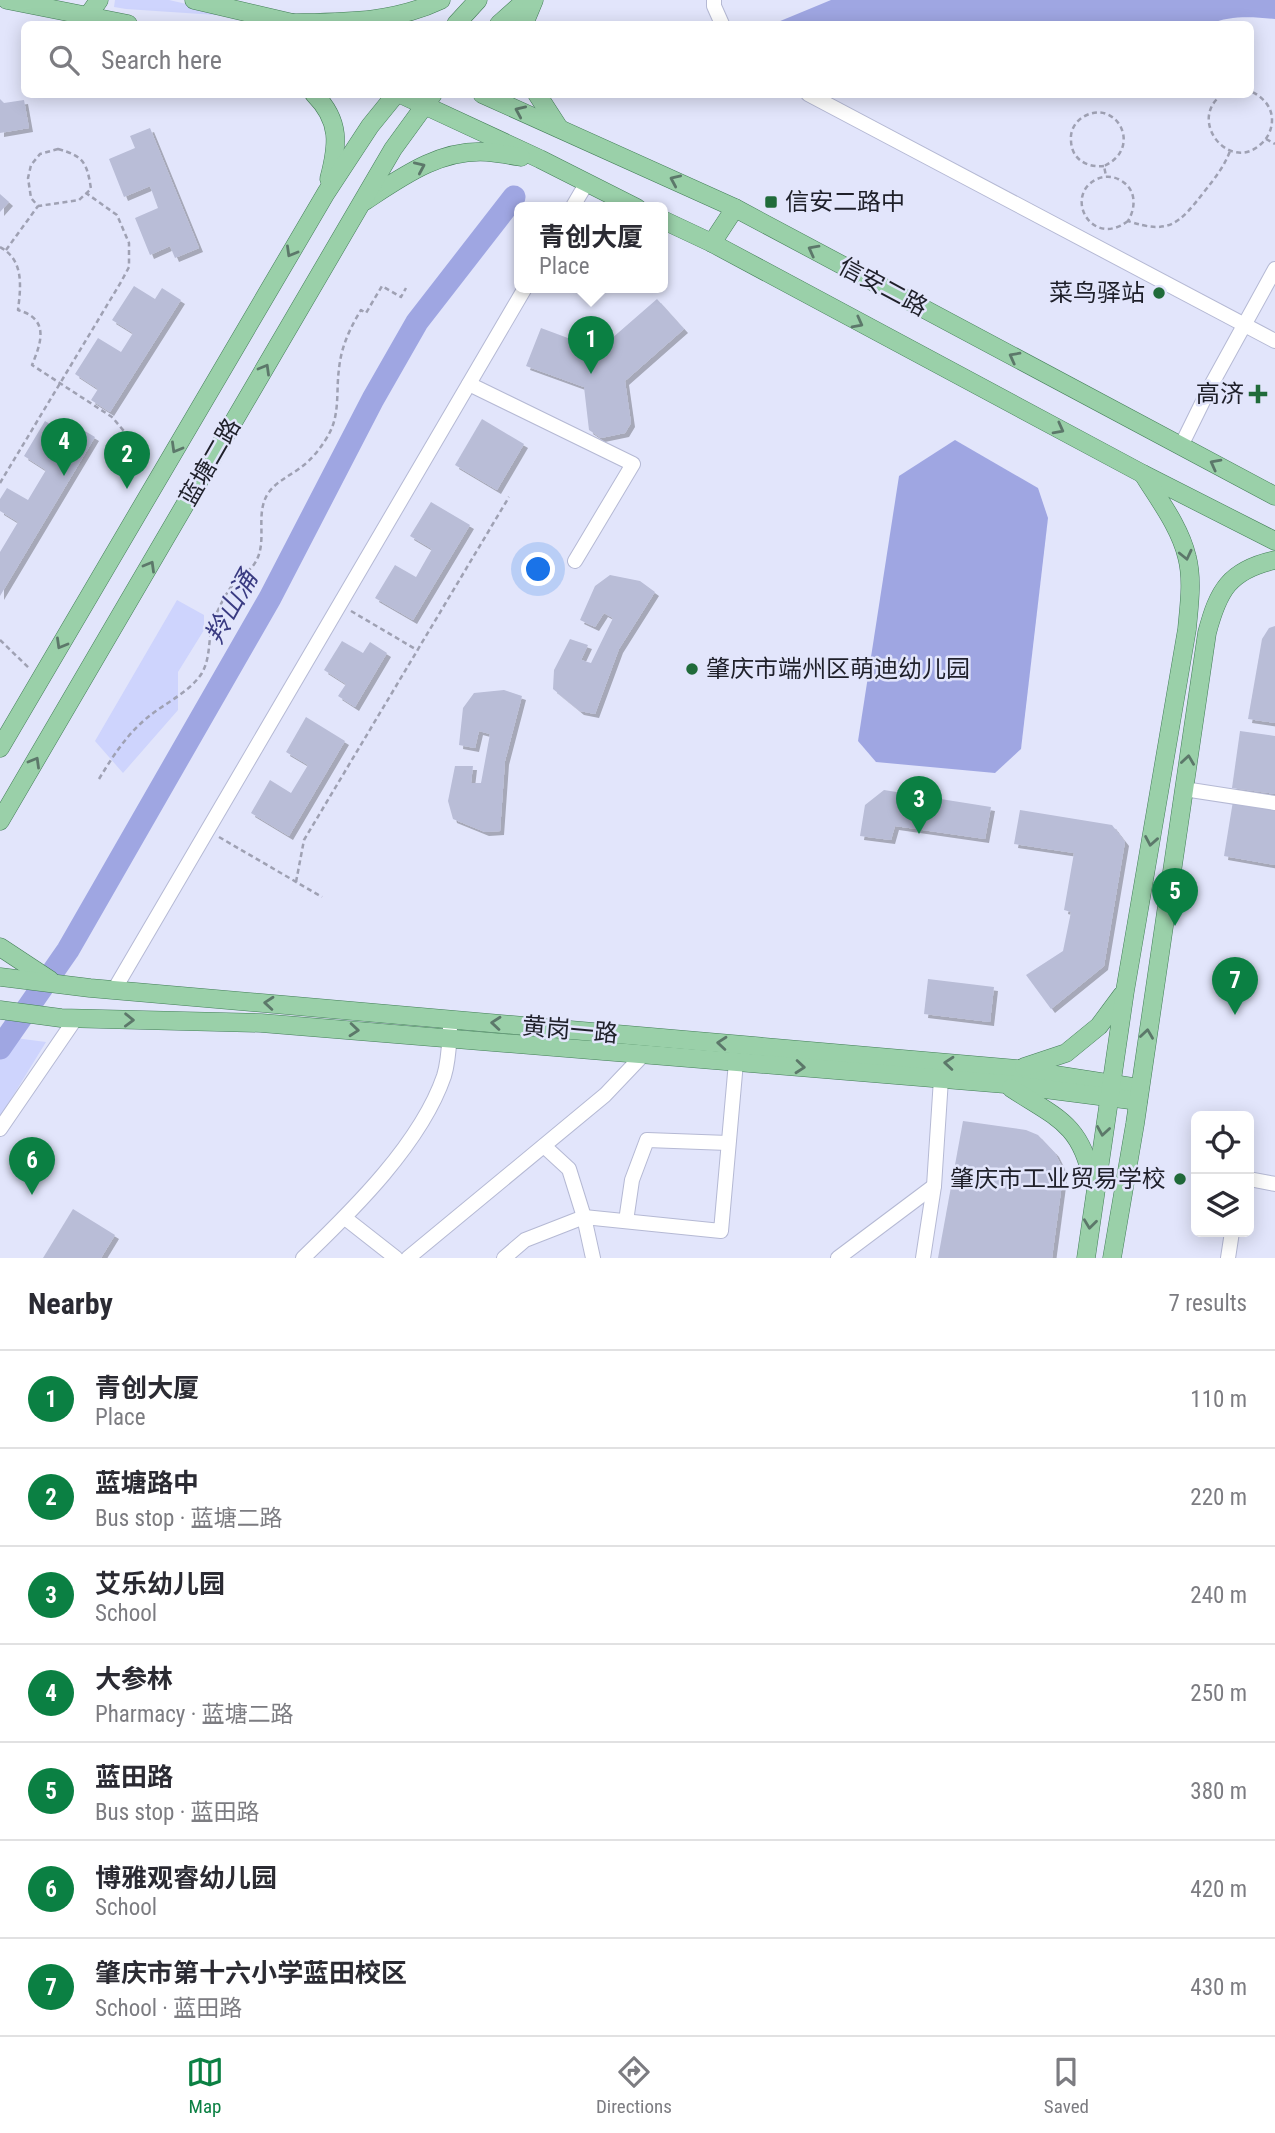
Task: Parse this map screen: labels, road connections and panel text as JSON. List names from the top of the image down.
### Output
{
  "streets": {
    "main road": ["信安二路", "蓝塘二路", "黄岗一路"]
  },
  "water": ["羚山涌"],
  "places": {
    "transit": ["信安二路中"],
    "other": ["菜鸟驿站", "肇庆市端州区萌迪幼儿园", "肇庆市工业贸易学校"],
    "health": ["高济"]
  },
  "page": {
    "search": "Search here",
    "popup": ["青创大厦", "Place"],
    "pins": [
      "1",
      "4",
      "2",
      "3",
      "5",
      "7",
      "6"
    ],
    "heading": ["Nearby", "7 results"],
    "list": [
      {
        "mark": "1",
        "name": "青创大厦",
        "note": "Place",
        "value": "110 m"
      },
      {
        "mark": "2",
        "name": "蓝塘路中",
        "note": "Bus stop · 蓝塘二路",
        "value": "220 m"
      },
      {
        "mark": "3",
        "name": "艾乐幼儿园",
        "note": "School",
        "value": "240 m"
      },
      {
        "mark": "4",
        "name": "大参林",
        "note": "Pharmacy · 蓝塘二路",
        "value": "250 m"
      },
      {
        "mark": "5",
        "name": "蓝田路",
        "note": "Bus stop · 蓝田路",
        "value": "380 m"
      },
      {
        "mark": "6",
        "name": "博雅观睿幼儿园",
        "note": "School",
        "value": "420 m"
      },
      {
        "mark": "7",
        "name": "肇庆市第十六小学蓝田校区",
        "note": "School · 蓝田路",
        "value": "430 m"
      }
    ],
    "nav": ["Map", "Directions", "Saved"]
  }
}
